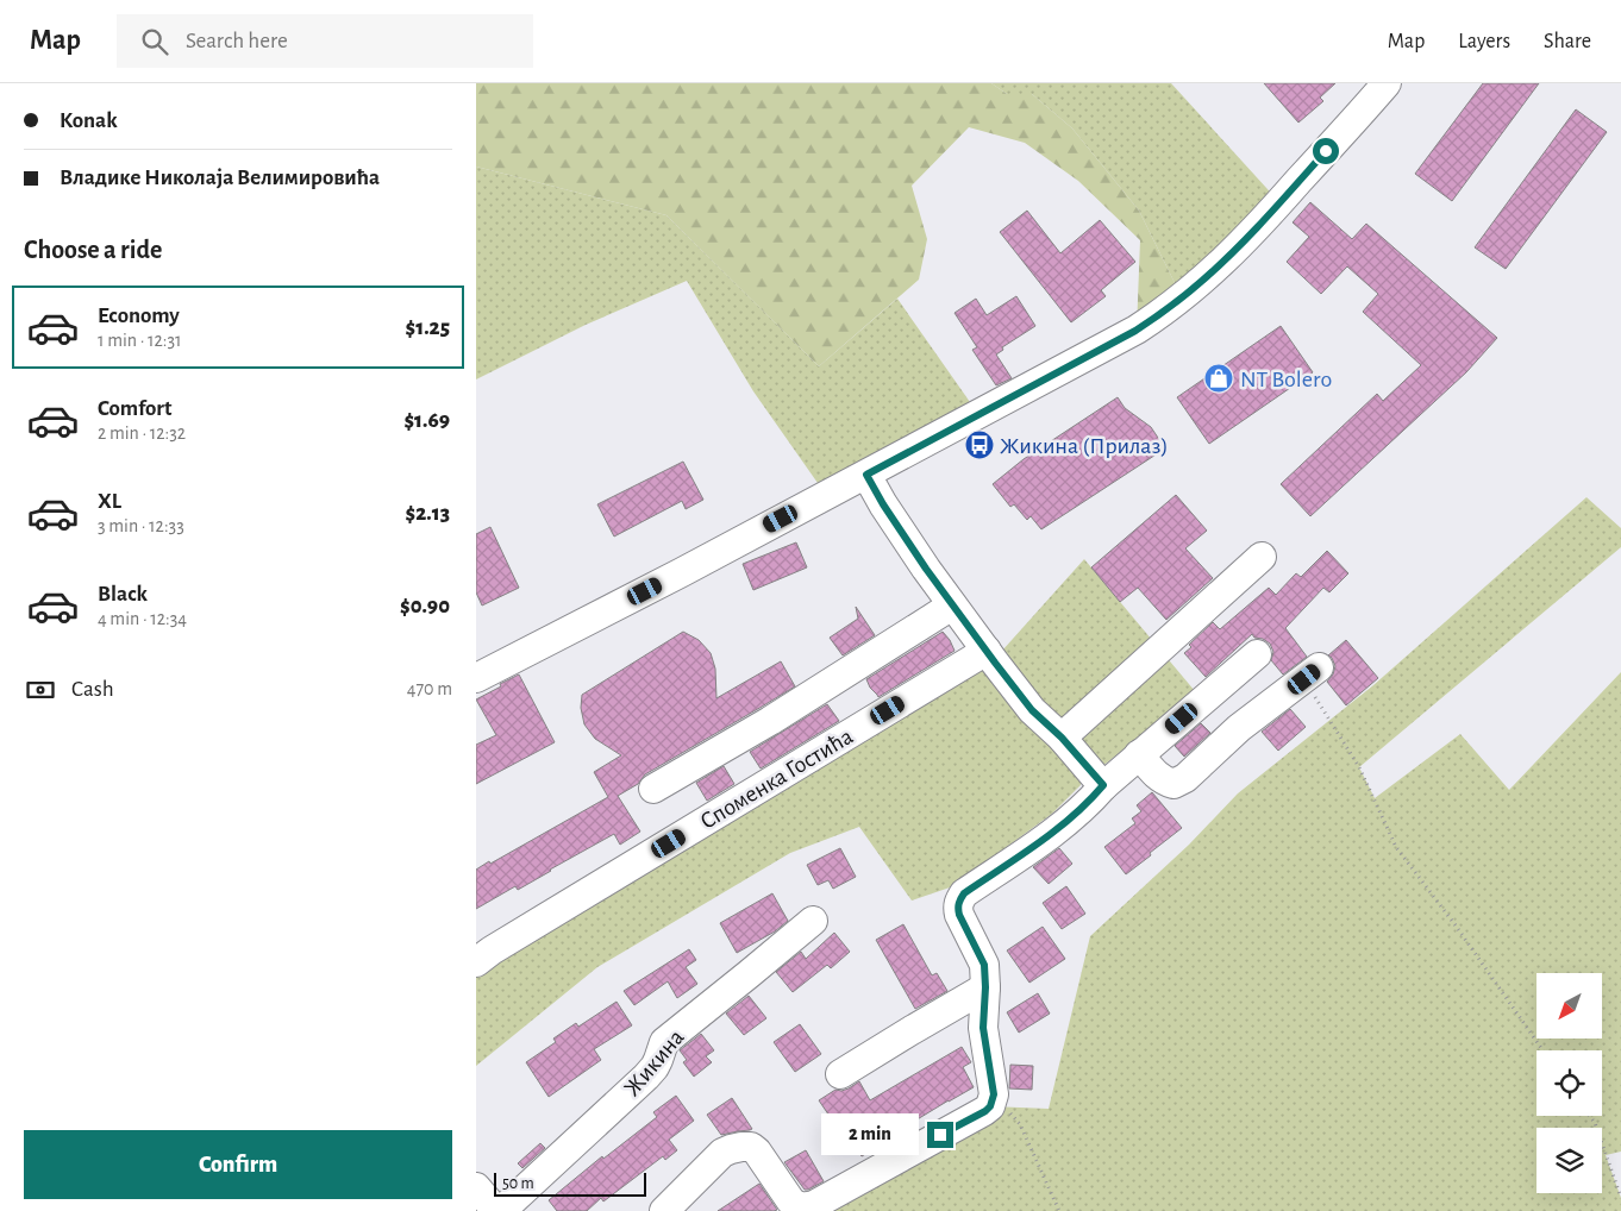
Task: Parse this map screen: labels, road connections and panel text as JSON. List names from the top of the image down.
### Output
{
  "streets": {
    "street": ["Споменка Гостића", "Жикина"]
  },
  "places": {
    "shop": ["NT Bolero"],
    "bus stop": ["Жикина (Прилаз)"]
  },
  "scale_bar": "50 m",
  "north": "bottom left",
  "page": {
    "header": "Map",
    "search": "Search here",
    "nav": ["Map", "Layers", "Share"],
    "banner": ["Konak", "Владике Николаја Велимировића"],
    "heading": "Choose a ride",
    "list": [
      {
        "name": "Economy",
        "note": "1 min · 12:31",
        "value": "$1.25"
      },
      {
        "name": "Comfort",
        "note": "2 min · 12:32",
        "value": "$1.69"
      },
      {
        "name": "XL",
        "note": "3 min · 12:33",
        "value": "$2.13"
      },
      {
        "name": "Black",
        "note": "4 min · 12:34",
        "value": "$0.90"
      }
    ],
    "pay": ["Cash", "470 m"],
    "bubble": "2 min",
    "buttons": "Confirm",
    "scale": "50 m"
  }
}
